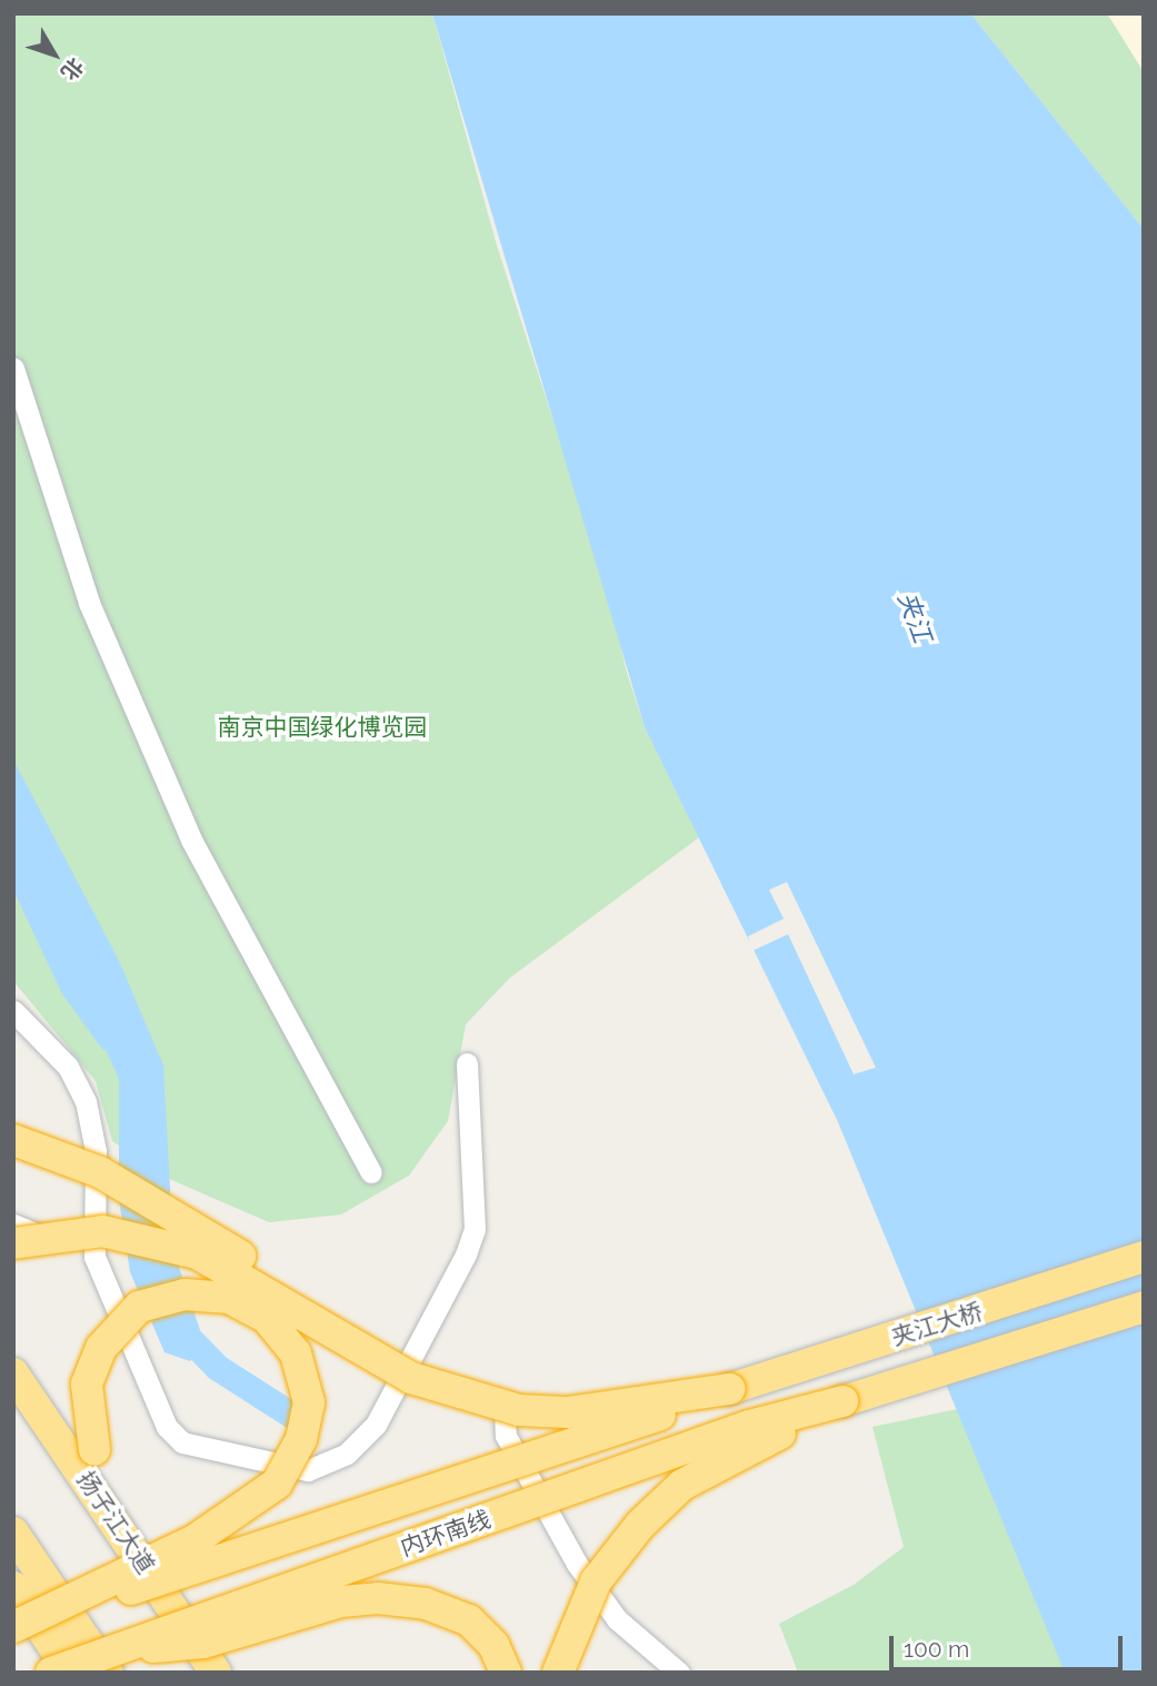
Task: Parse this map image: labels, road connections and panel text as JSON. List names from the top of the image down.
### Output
{
  "streets": {
    "highway": ["夹江大桥", "扬子江大道", "内环南线"]
  },
  "crossings": [
    ["夹江大桥", "内环南线"]
  ],
  "water": ["夹江"],
  "parks": ["南京中国绿化博览园"],
  "scale_bar": "100 m",
  "north": "bottom right"
}
